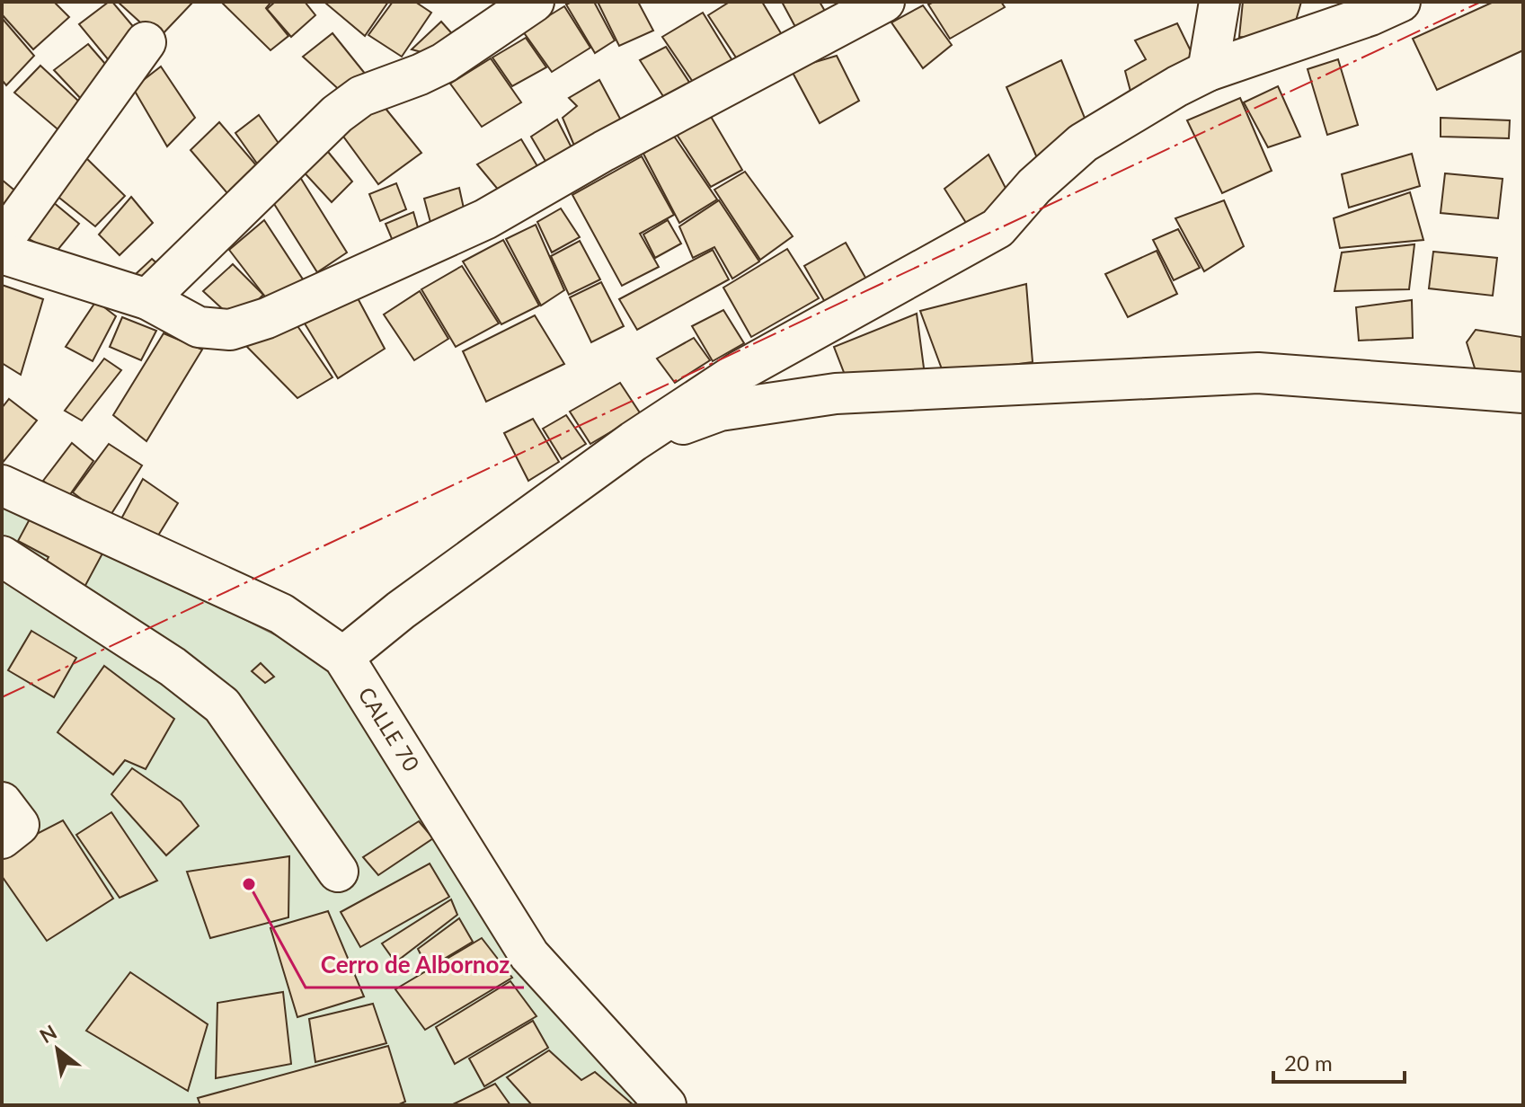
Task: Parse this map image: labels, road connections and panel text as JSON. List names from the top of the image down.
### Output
{
  "streets": {
    "street": ["CALLE 70"]
  },
  "places": ["Cerro de Albornoz"],
  "scale_bar": "20 m",
  "north": "top left"
}
